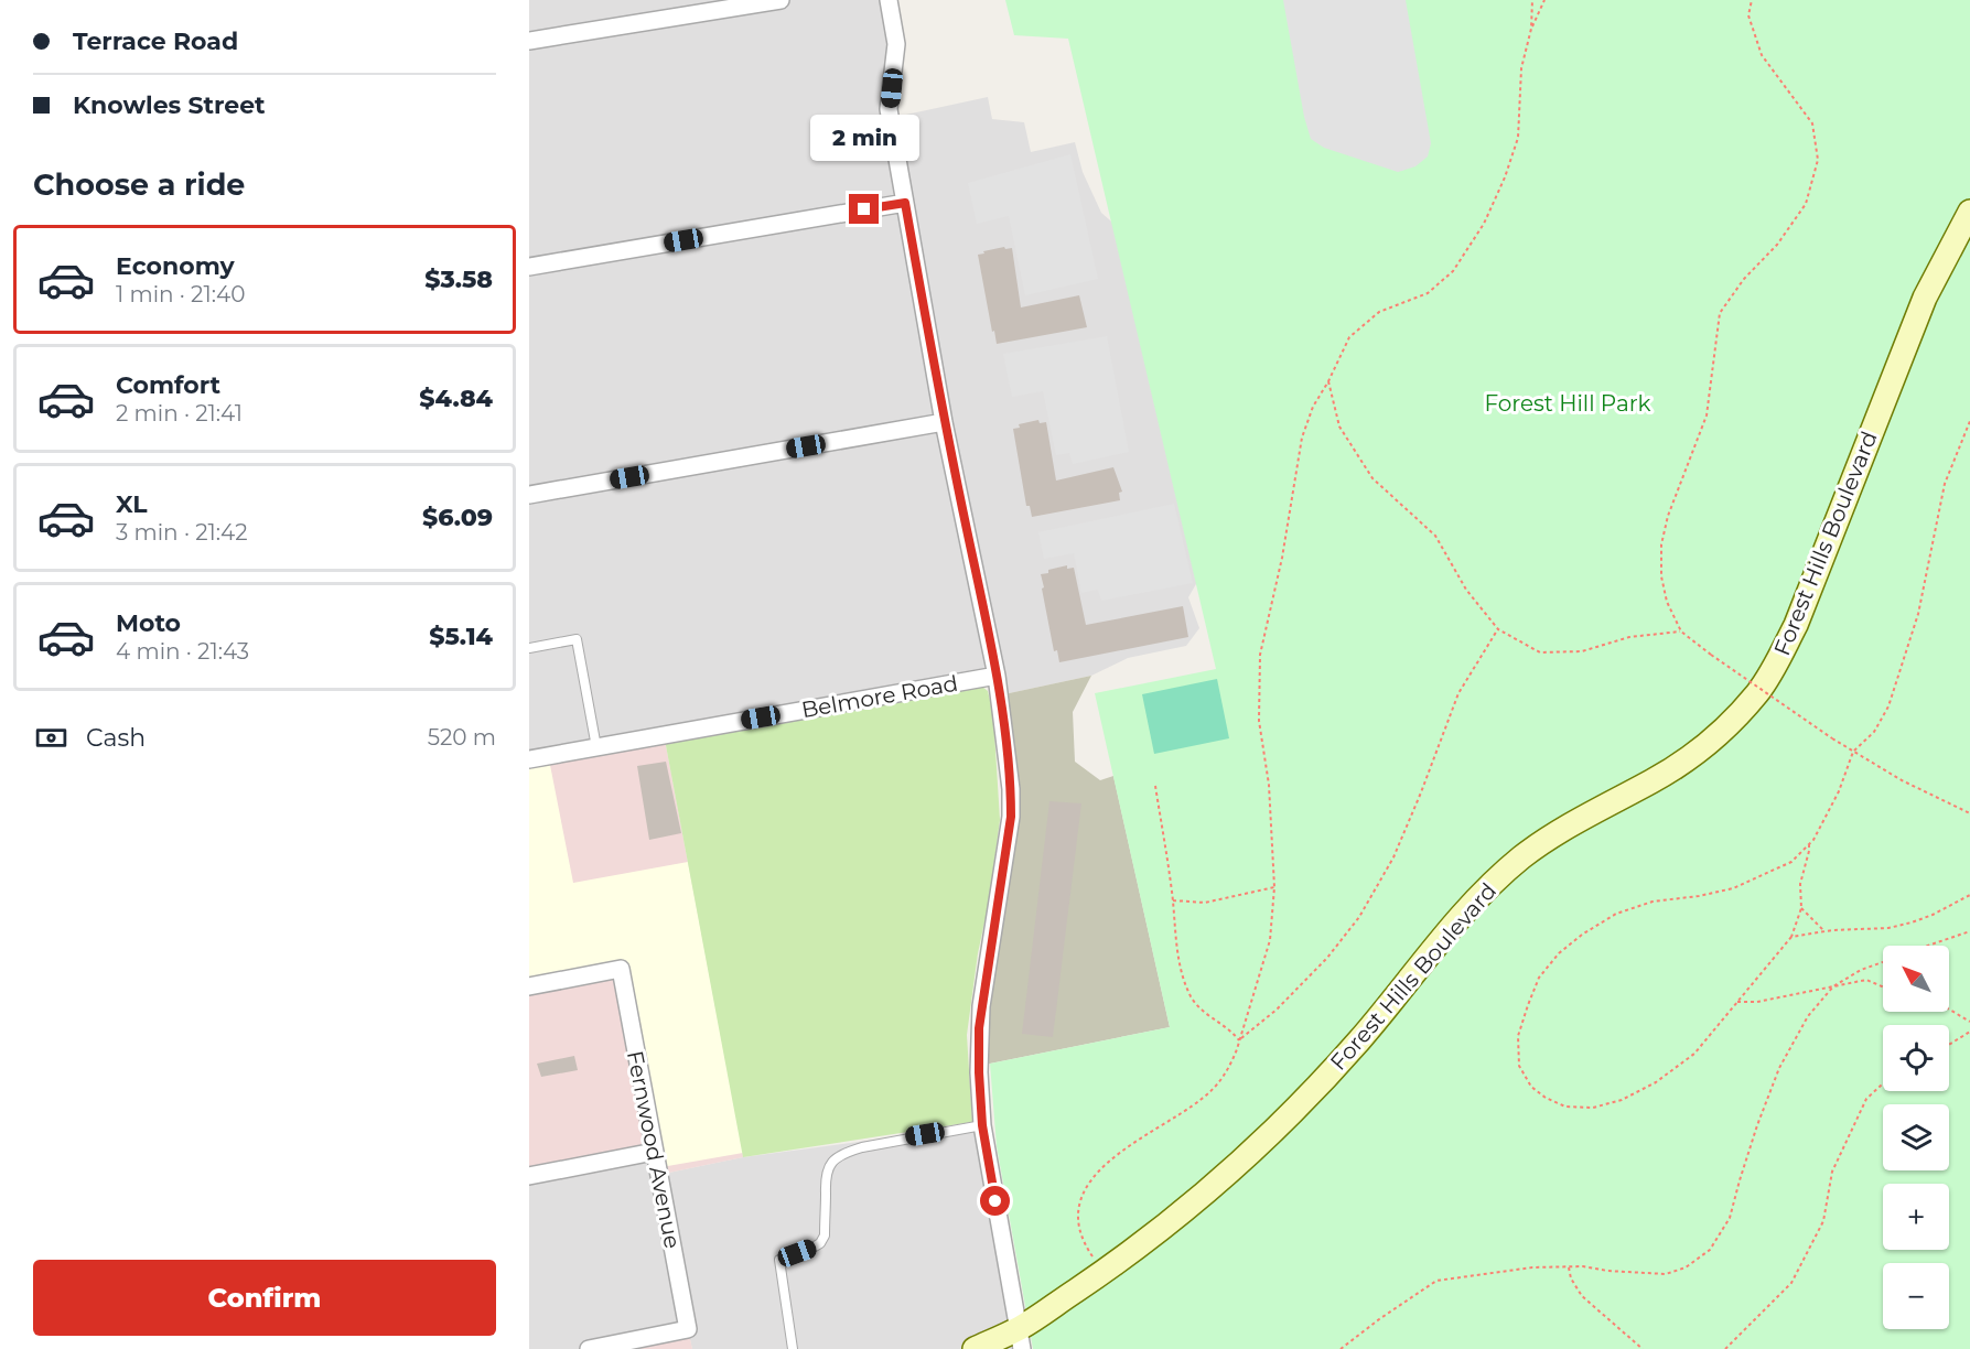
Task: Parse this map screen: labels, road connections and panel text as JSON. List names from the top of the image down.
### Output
{
  "streets": {
    "street": ["Forest Hills Boulevard", "Belmore Road", "Fernwood Avenue"]
  },
  "parks": ["Forest Hill Park"],
  "north": "top left",
  "page": {
    "banner": ["Terrace Road", "Knowles Street"],
    "bubble": "2 min",
    "heading": "Choose a ride",
    "list": [
      {
        "name": "Economy",
        "note": "1 min · 21:40",
        "value": "$3.58"
      },
      {
        "name": "Comfort",
        "note": "2 min · 21:41",
        "value": "$4.84"
      },
      {
        "name": "XL",
        "note": "3 min · 21:42",
        "value": "$6.09"
      },
      {
        "name": "Moto",
        "note": "4 min · 21:43",
        "value": "$5.14"
      }
    ],
    "pay": ["Cash", "520 m"],
    "map_buttons": ["+", "−"],
    "buttons": "Confirm"
  }
}
